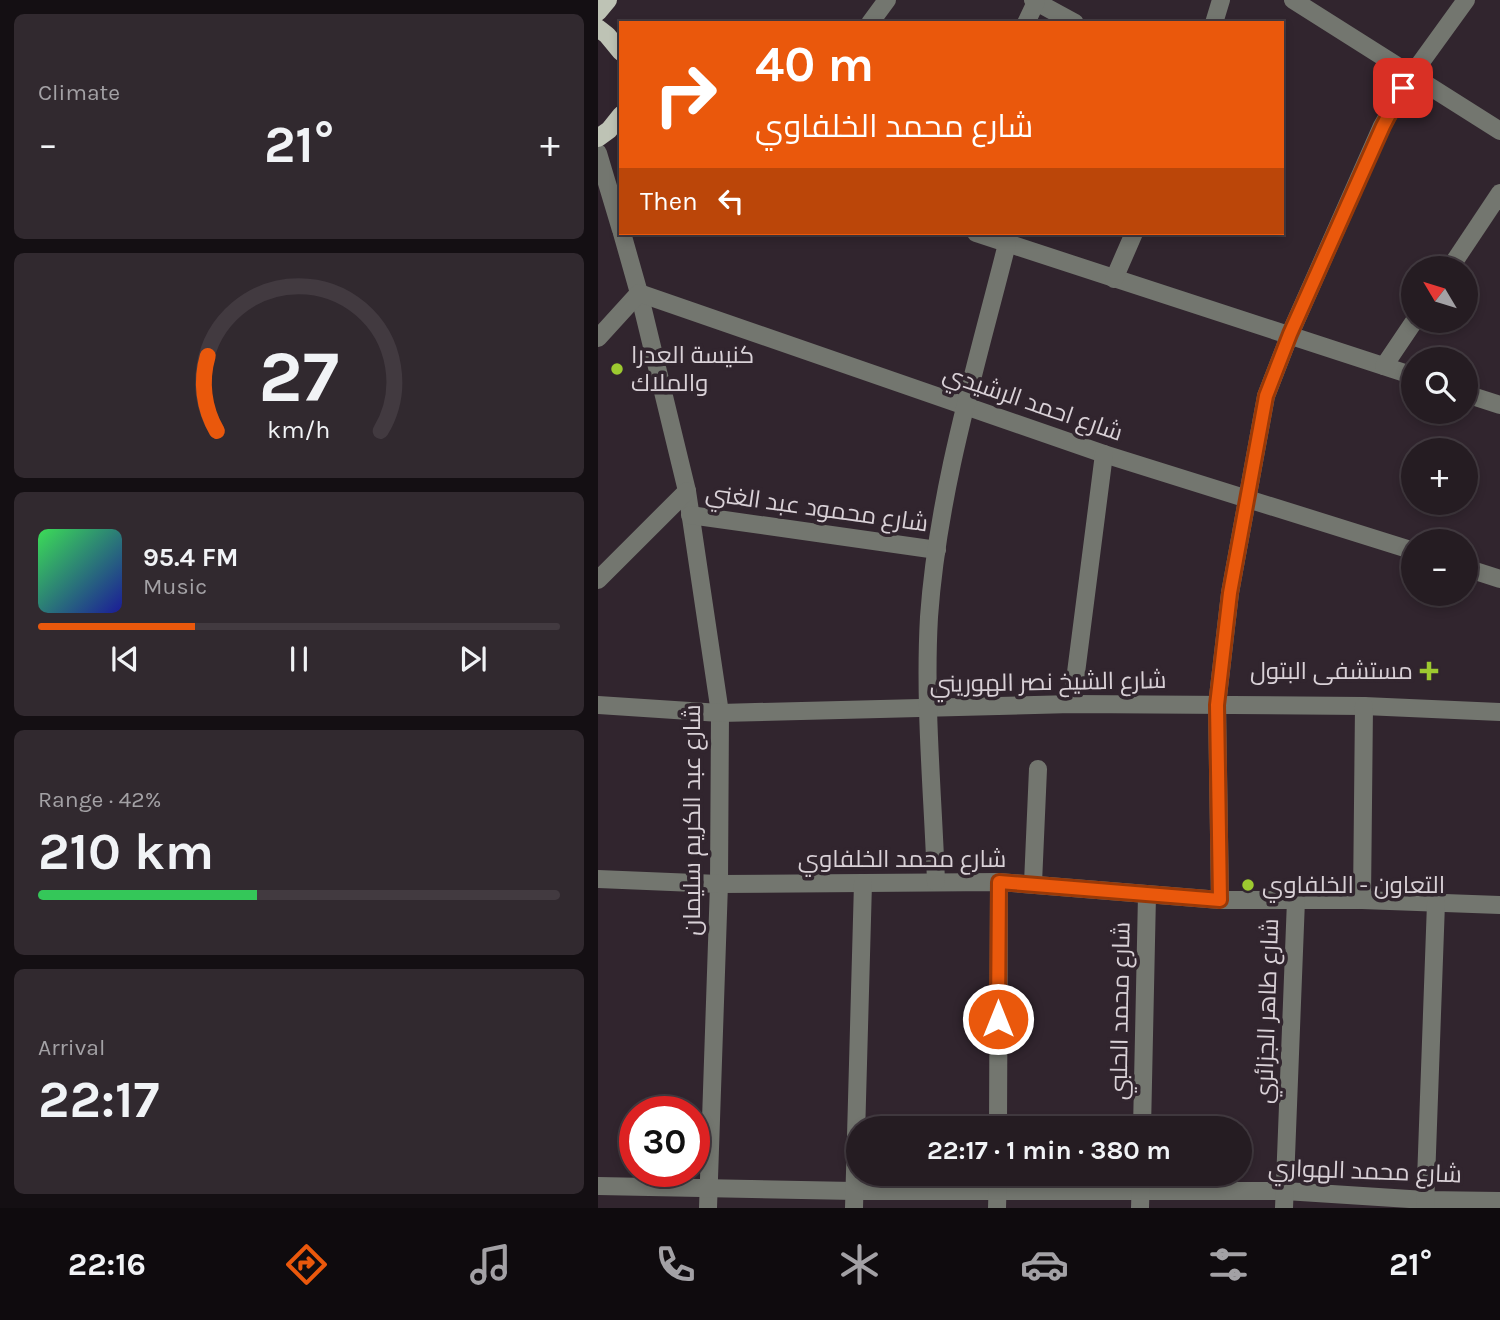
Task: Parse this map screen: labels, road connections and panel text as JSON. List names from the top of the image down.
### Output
{
  "streets": {
    "street": [
      "شارع احمد الرشيدي",
      "شارع محمود عبد الغني",
      "شارع الشيخ نصر الهوريني",
      "شارع عبد الكريم سليمان",
      "شارع محمد الخلفاوي",
      "شارع محمد الحلبي",
      "شارع طاهر الجزائري",
      "شارع محمد الهواري"
    ]
  },
  "crossings": [
    ["شارع احمد الرشيدي", "شارع عبد الكريم سليمان"],
    ["شارع محمود عبد الغني", "شارع عبد الكريم سليمان"],
    ["شارع الشيخ نصر الهوريني", "شارع عبد الكريم سليمان"],
    ["شارع عبد الكريم سليمان", "شارع محمد الخلفاوي"],
    ["شارع عبد الكريم سليمان", "شارع محمد الهواري"],
    ["شارع محمد الخلفاوي", "شارع محمد الحلبي"],
    ["شارع محمد الخلفاوي", "شارع طاهر الجزائري"],
    ["شارع طاهر الجزائري", "شارع محمد الهواري"]
  ],
  "places": {
    "other": ["كنيسة العدرا والملاك", "التعاون - الخلفاوي"],
    "health": ["مستشفى البتول"]
  },
  "north": "top left",
  "page": {
    "tile": [
      "Climate",
      ["Range · 42%", "210 km"],
      ["Arrival", "22:17"]
    ],
    "turn": ["40 m", "شارع محمد الخلفاوي"],
    "heat": ["−", "21°", "+"],
    "then": "Then",
    "map_buttons": ["+", "−"],
    "song": ["95.4 FM", "Music"],
    "limit": "30",
    "trip": "22:17 · 1 min · 380 m",
    "tabs": ["22:16", "21°"],
    "gauge": ["27", "km/h"]
  }
}
